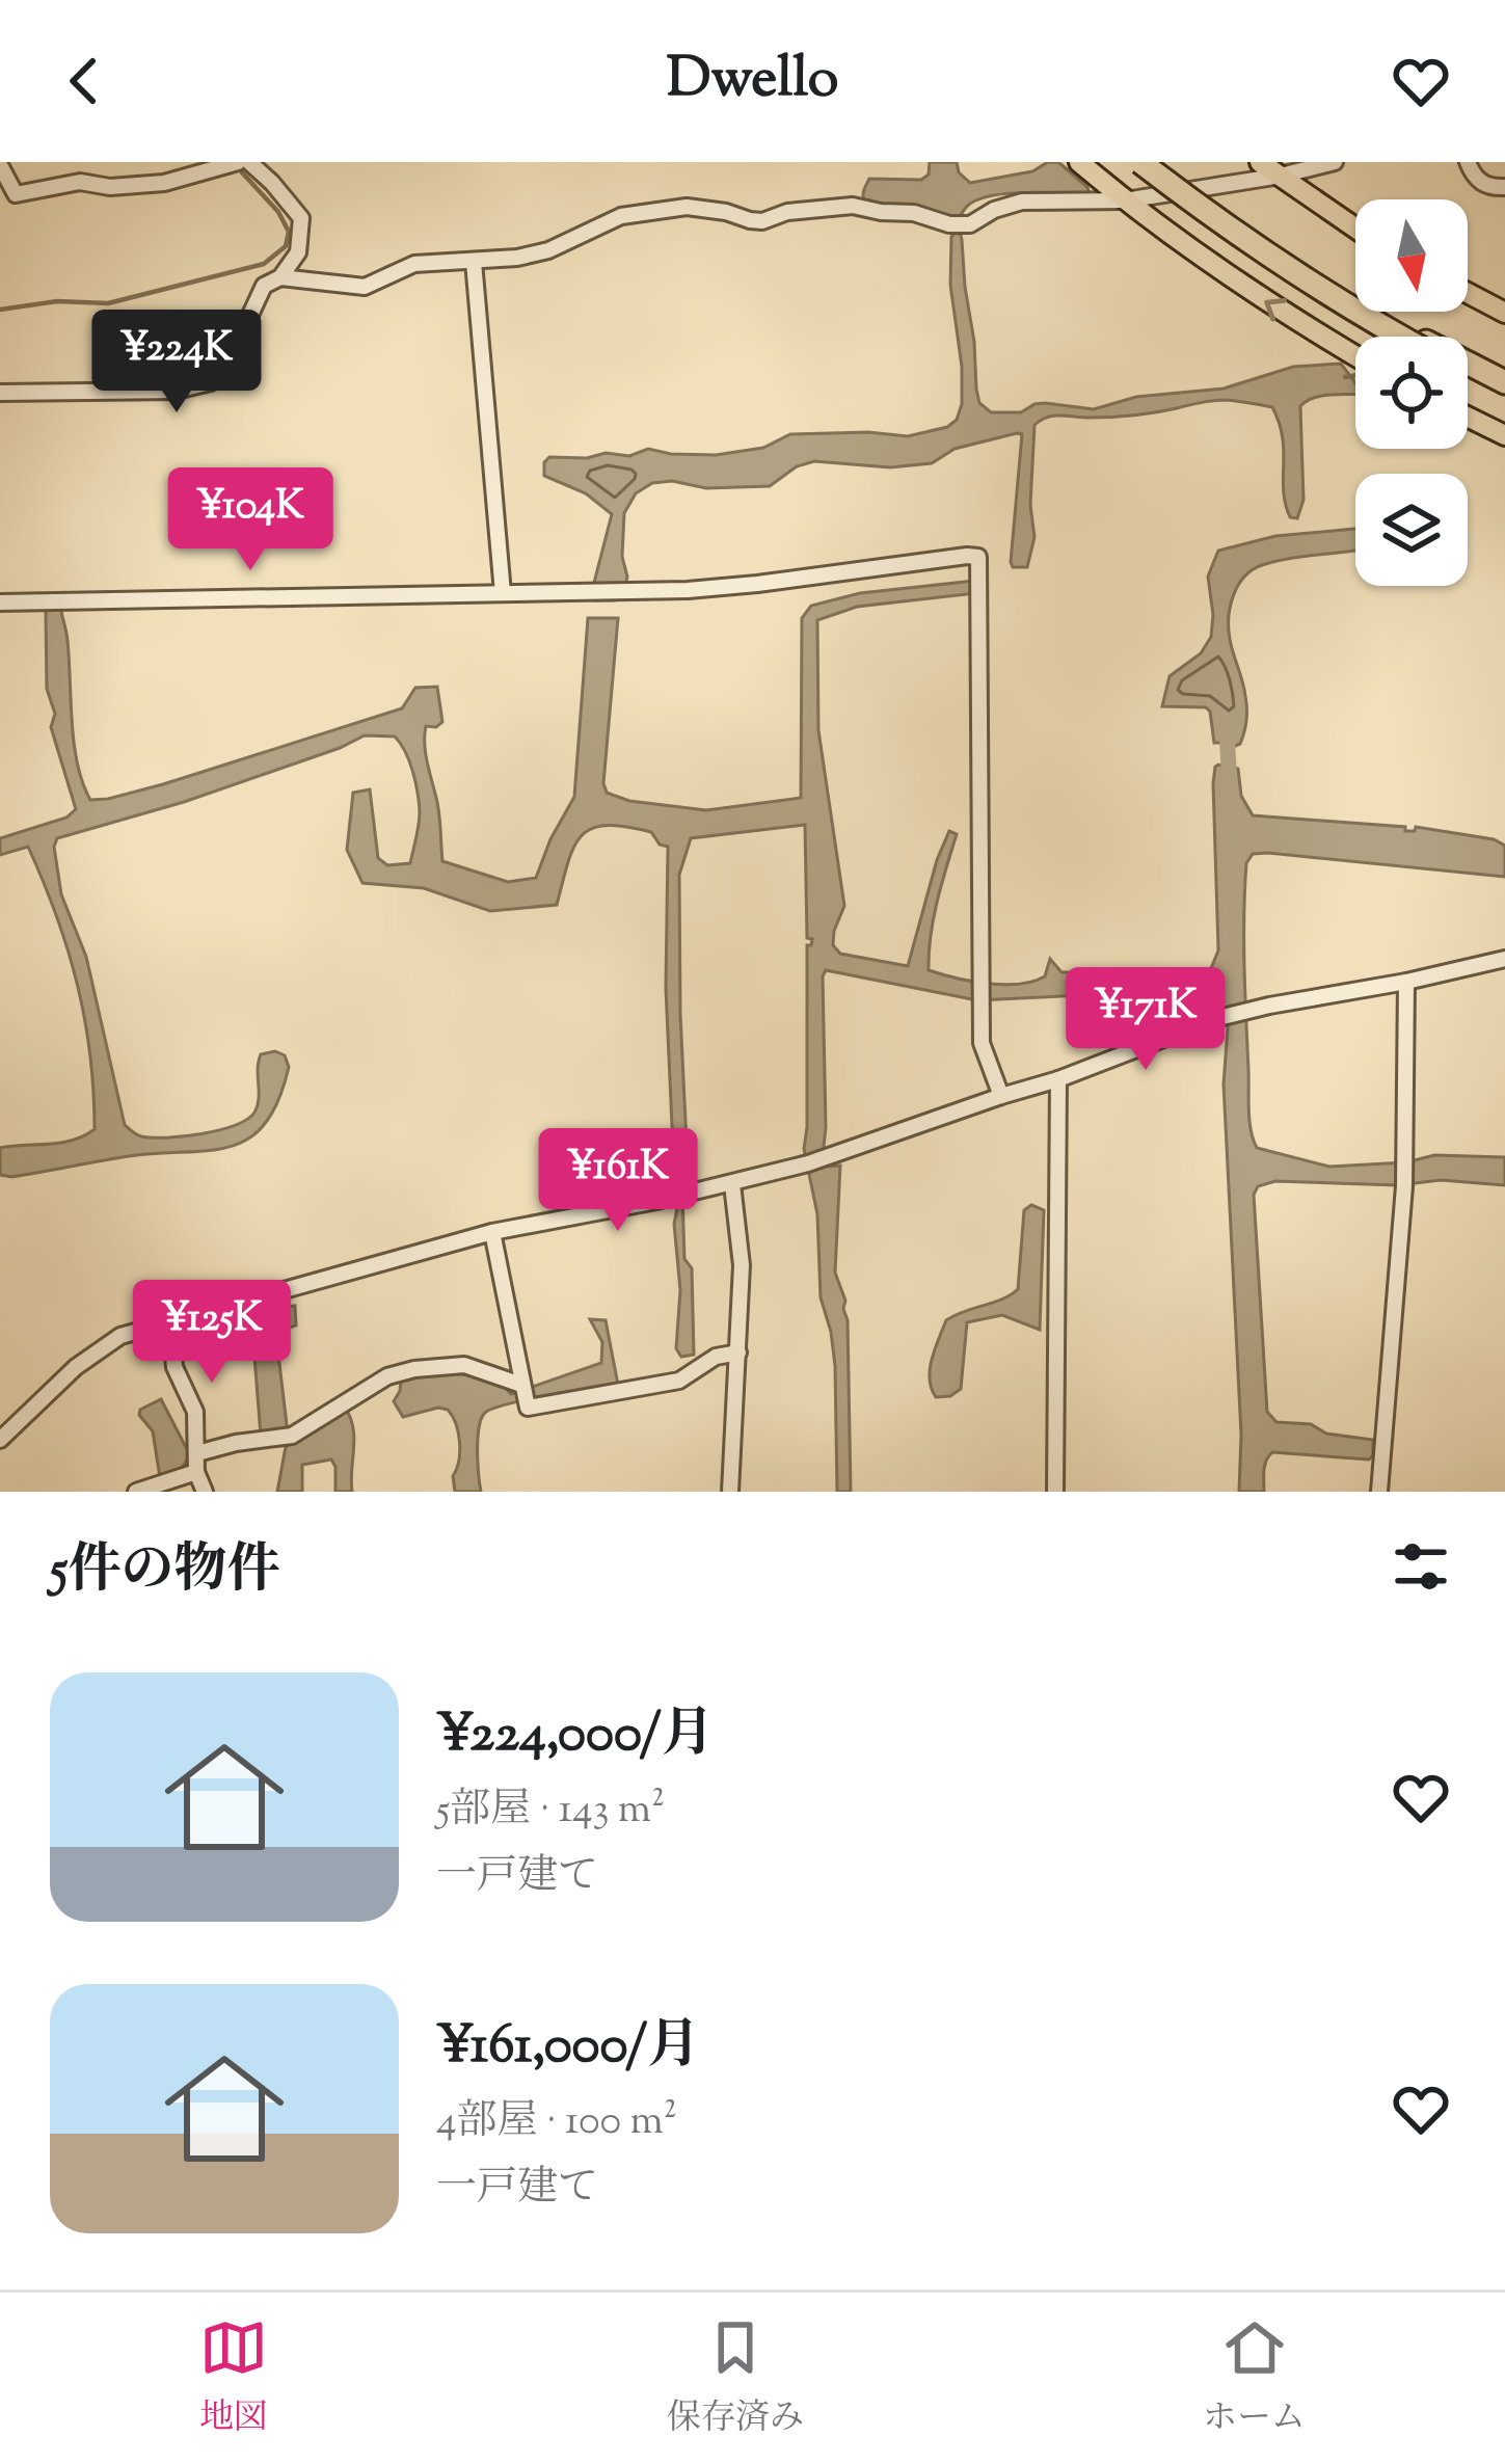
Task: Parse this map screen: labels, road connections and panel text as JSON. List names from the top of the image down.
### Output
{
  "north": "bottom",
  "page": {
    "header": "Dwello",
    "price": [
      "¥224K",
      "¥104K",
      "¥171K",
      "¥161K",
      "¥125K"
    ],
    "heading": "5件の物件",
    "list": [
      {
        "name": "¥224,000/月",
        "note": "5部屋 · 143 m² · 一戸建て"
      },
      {
        "name": "¥161,000/月",
        "note": "4部屋 · 100 m² · 一戸建て"
      }
    ],
    "tabs": ["地図", "保存済み", "ホーム"]
  }
}
